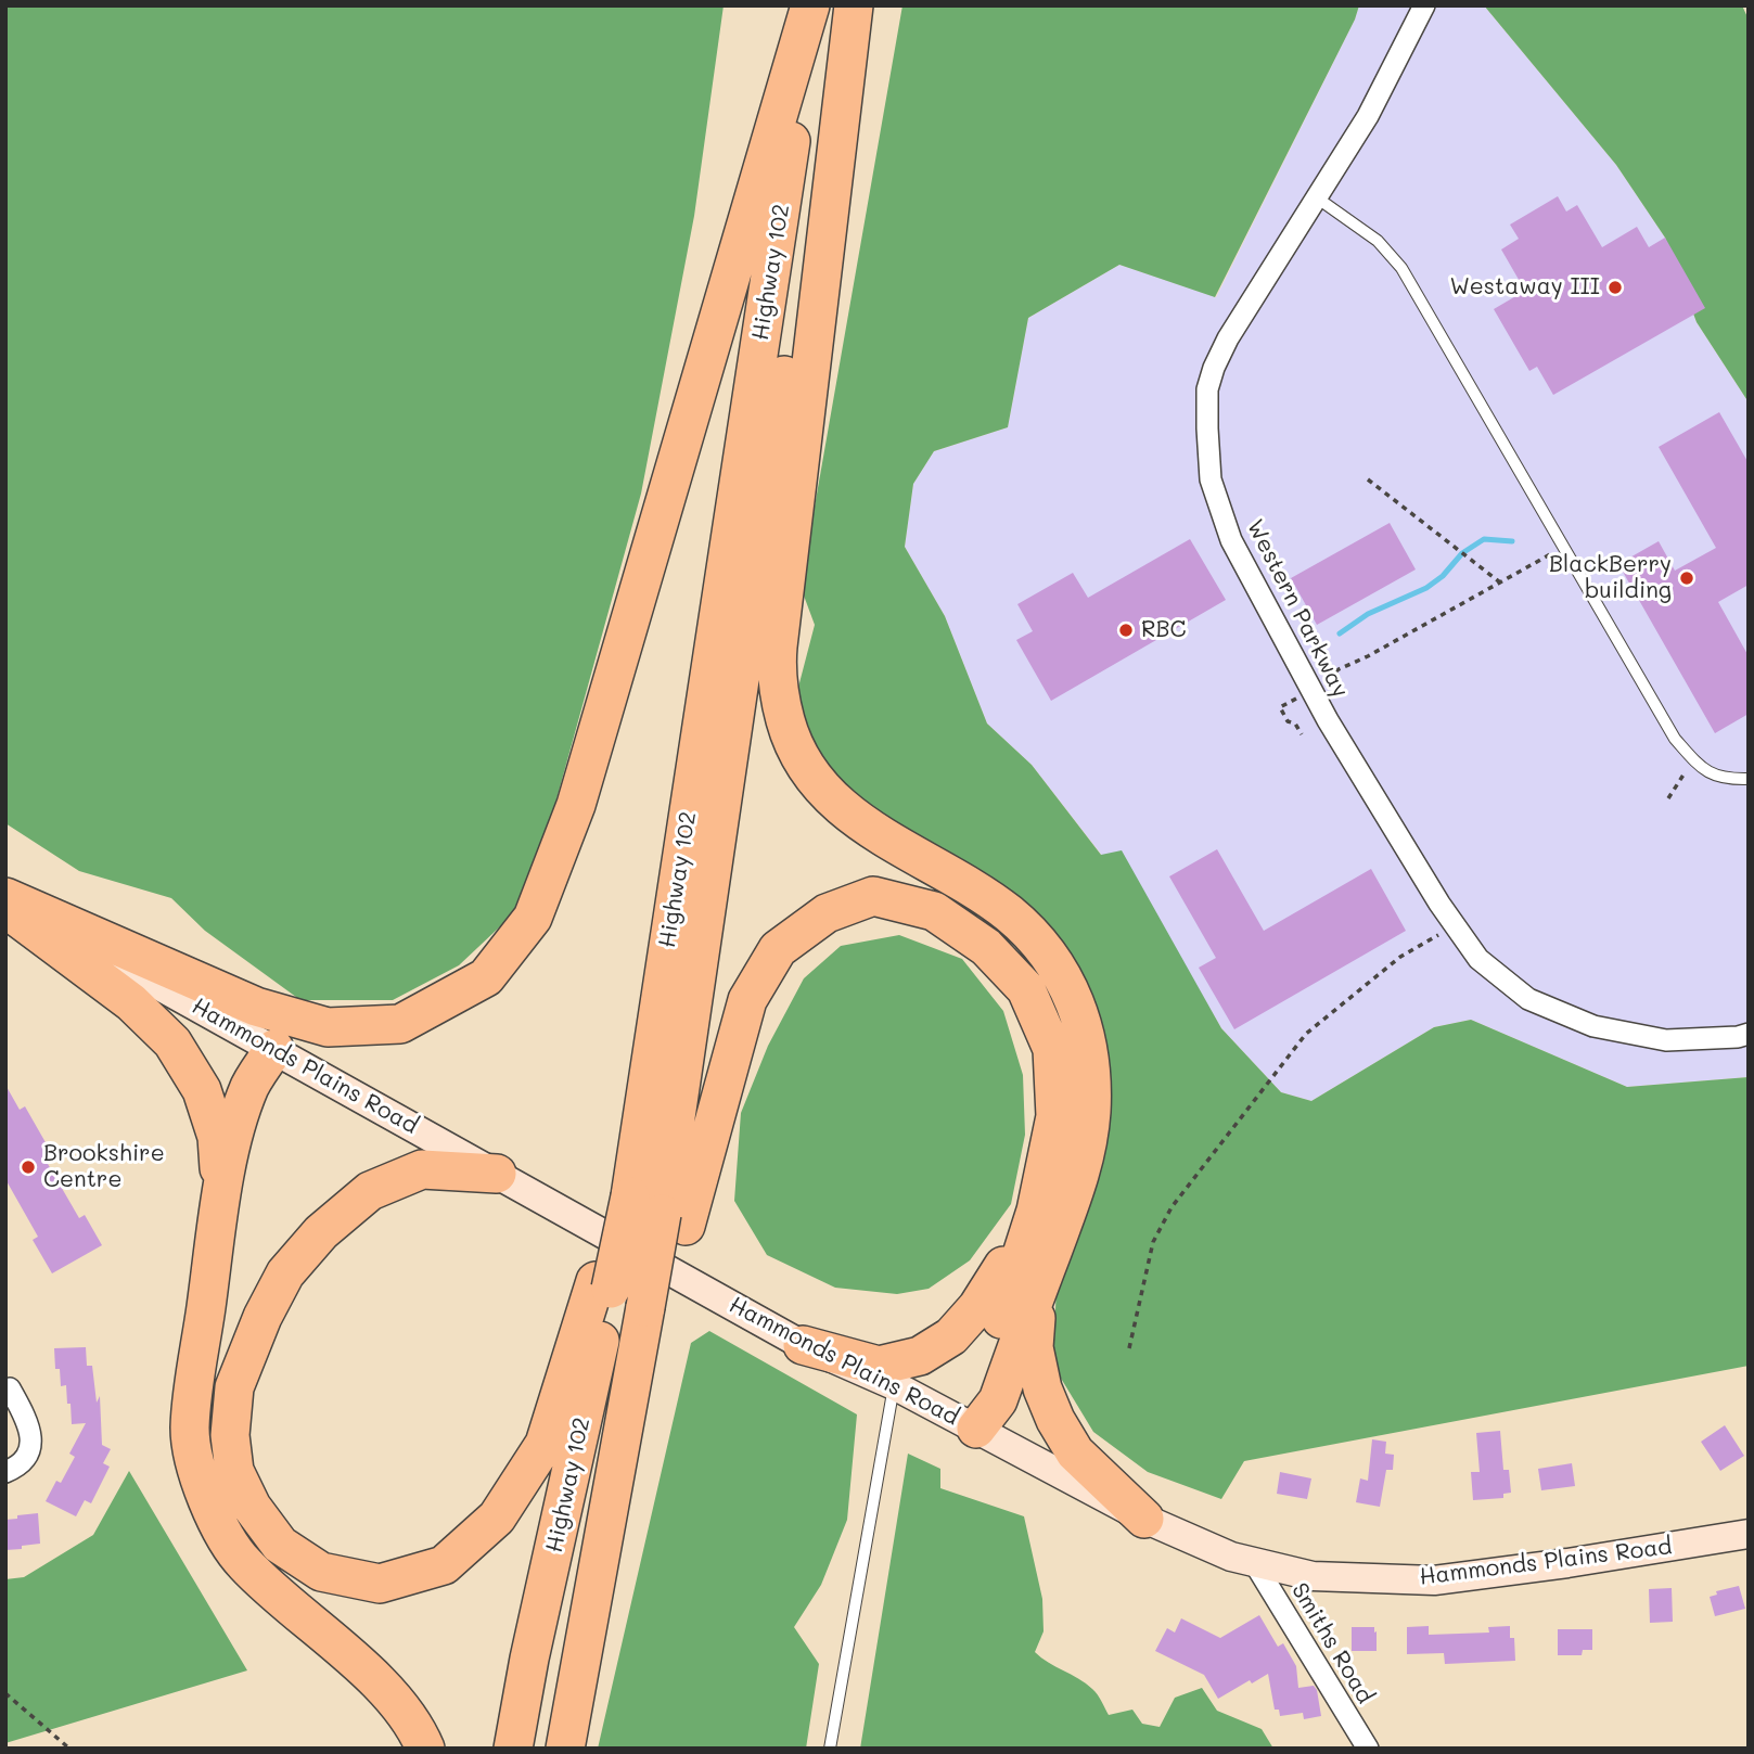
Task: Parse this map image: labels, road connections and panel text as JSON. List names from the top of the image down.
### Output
{
  "streets": {
    "highway": ["Highway 102"],
    "main road": ["Hammonds Plains Road"],
    "street": ["Western Parkway", "Smiths Road"]
  },
  "crossings": [
    ["Hammonds Plains Road", "Smiths Road"]
  ],
  "places": [
    "Westaway III",
    "BlackBerry building",
    "RBC",
    "Brookshire Centre"
  ]
}
